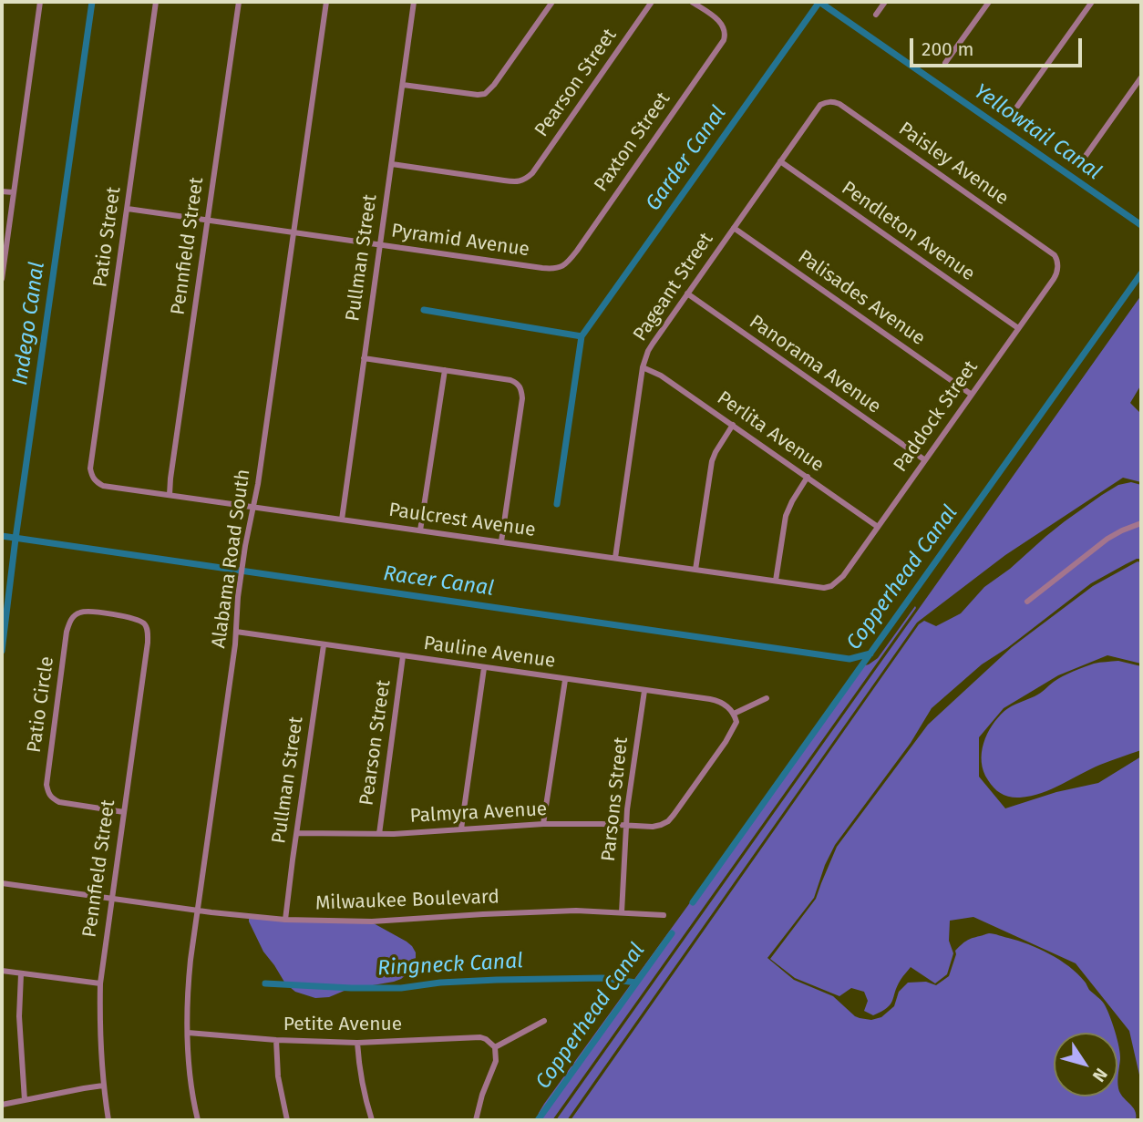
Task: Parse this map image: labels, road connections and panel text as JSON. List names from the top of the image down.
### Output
{
  "streets": {
    "street": [
      "Pearson Street",
      "Paxton Street",
      "Paisley Avenue",
      "Pendleton Avenue",
      "Patio Street",
      "Pyramid Avenue",
      "Pennfield Street",
      "Pullman Street",
      "Pageant Street",
      "Palisades Avenue",
      "Panorama Avenue",
      "Paddock Street",
      "Perlita Avenue",
      "Paulcrest Avenue",
      "Alabama Road South",
      "Pauline Avenue",
      "Patio Circle",
      "Parsons Street",
      "Palmyra Avenue",
      "Milwaukee Boulevard",
      "Petite Avenue"
    ]
  },
  "crossings": [
    ["Pearson Street", "Pullman Street"],
    ["Pearson Street", "Pauline Avenue"],
    ["Pearson Street", "Palmyra Avenue"],
    ["Paxton Street", "Pyramid Avenue"],
    ["Paisley Avenue", "Pageant Street"],
    ["Paisley Avenue", "Paddock Street"],
    ["Pendleton Avenue", "Pageant Street"],
    ["Pendleton Avenue", "Paddock Street"],
    ["Patio Street", "Pyramid Avenue"],
    ["Patio Street", "Paulcrest Avenue"],
    ["Pyramid Avenue", "Pennfield Street"],
    ["Pyramid Avenue", "Pullman Street"],
    ["Pyramid Avenue", "Alabama Road South"],
    ["Pennfield Street", "Paulcrest Avenue"],
    ["Pennfield Street", "Patio Circle"],
    ["Pennfield Street", "Milwaukee Boulevard"],
    ["Pullman Street", "Paulcrest Avenue"],
    ["Pullman Street", "Pauline Avenue"],
    ["Pullman Street", "Palmyra Avenue"],
    ["Pullman Street", "Milwaukee Boulevard"],
    ["Pageant Street", "Palisades Avenue"],
    ["Pageant Street", "Panorama Avenue"],
    ["Pageant Street", "Perlita Avenue"],
    ["Pageant Street", "Paulcrest Avenue"],
    ["Palisades Avenue", "Paddock Street"],
    ["Panorama Avenue", "Paddock Street"],
    ["Paddock Street", "Perlita Avenue"],
    ["Paddock Street", "Paulcrest Avenue"],
    ["Paulcrest Avenue", "Alabama Road South"],
    ["Alabama Road South", "Pauline Avenue"],
    ["Alabama Road South", "Milwaukee Boulevard"],
    ["Alabama Road South", "Petite Avenue"],
    ["Pauline Avenue", "Parsons Street"],
    ["Pauline Avenue", "Palmyra Avenue"],
    ["Parsons Street", "Palmyra Avenue"],
    ["Parsons Street", "Milwaukee Boulevard"]
  ],
  "water": [
    "Yellowtail Canal",
    "Garder Canal",
    "Indego Canal",
    "Copperhead Canal",
    "Racer Canal",
    "Ringneck Canal"
  ],
  "scale_bar": "200 m",
  "north": "bottom right"
}
